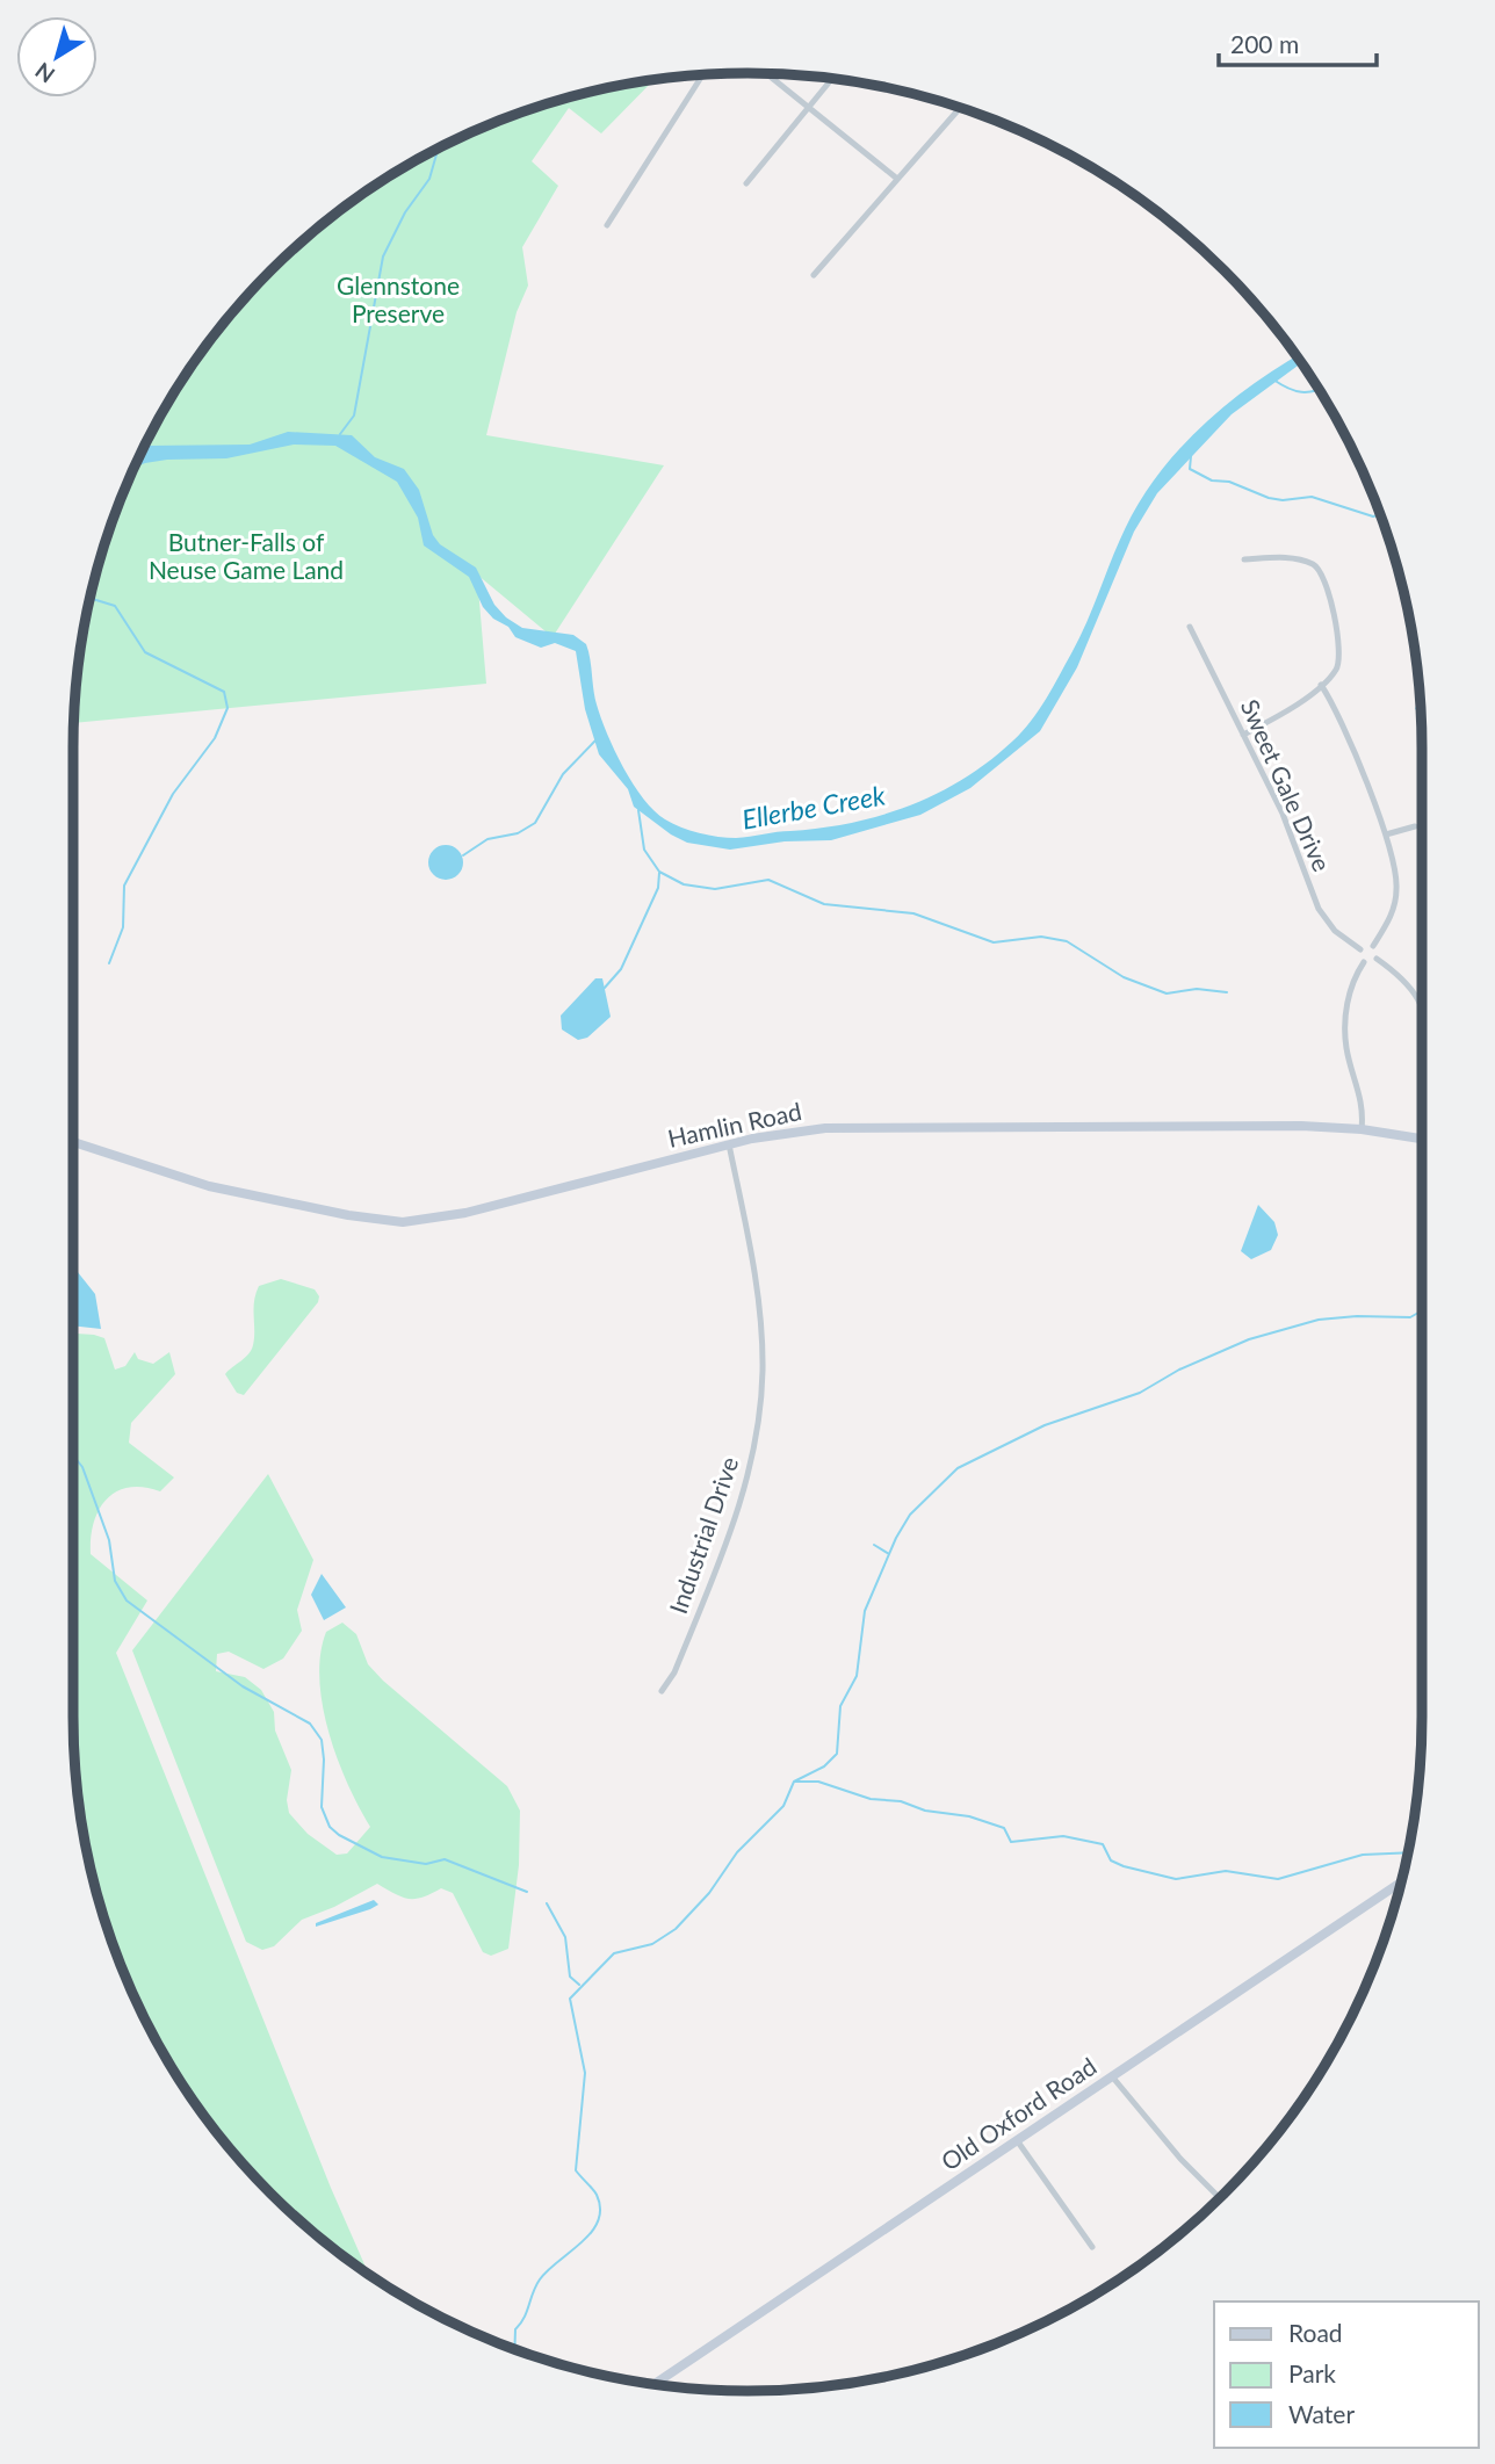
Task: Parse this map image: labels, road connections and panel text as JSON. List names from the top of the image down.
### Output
{
  "streets": {
    "street": [
      "Sweet Gale Drive",
      "Hamlin Road",
      "Industrial Drive",
      "Old Oxford Road"
    ]
  },
  "crossings": [
    ["Hamlin Road", "Industrial Drive"]
  ],
  "water": ["Ellerbe Creek"],
  "parks": ["Glennstone Preserve", "Butner-Falls of Neuse Game Land"],
  "legend": ["Road", "Park", "Water"],
  "scale_bar": "200 m",
  "north": "bottom left"
}
